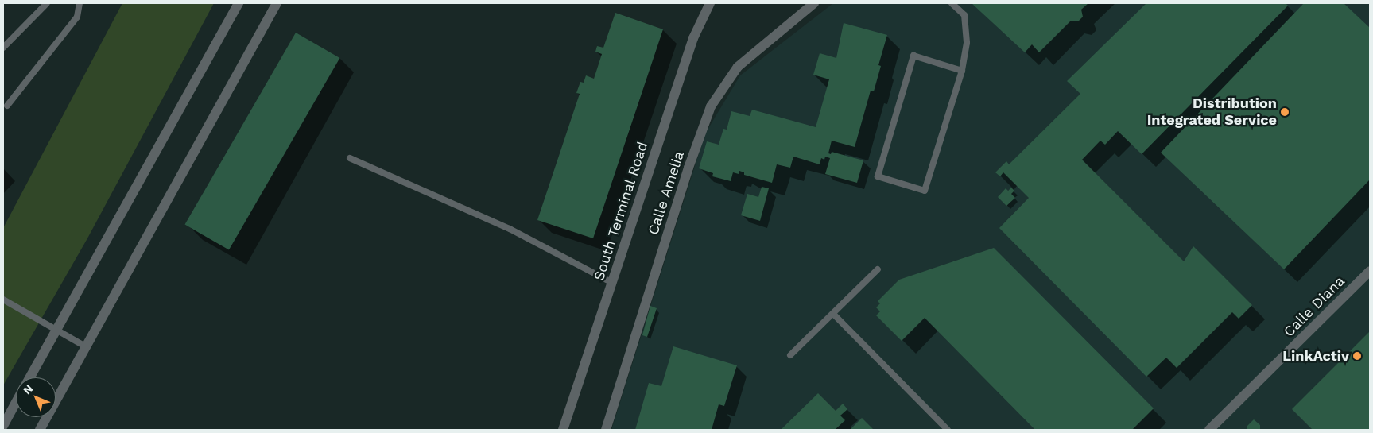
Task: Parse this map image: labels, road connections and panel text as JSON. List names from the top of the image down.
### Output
{
  "streets": {
    "street": ["Calle Amelia", "South Terminal Road", "Calle Diana"]
  },
  "places": ["Distribution Integrated Service", "LinkActiv"],
  "north": "top left"
}
